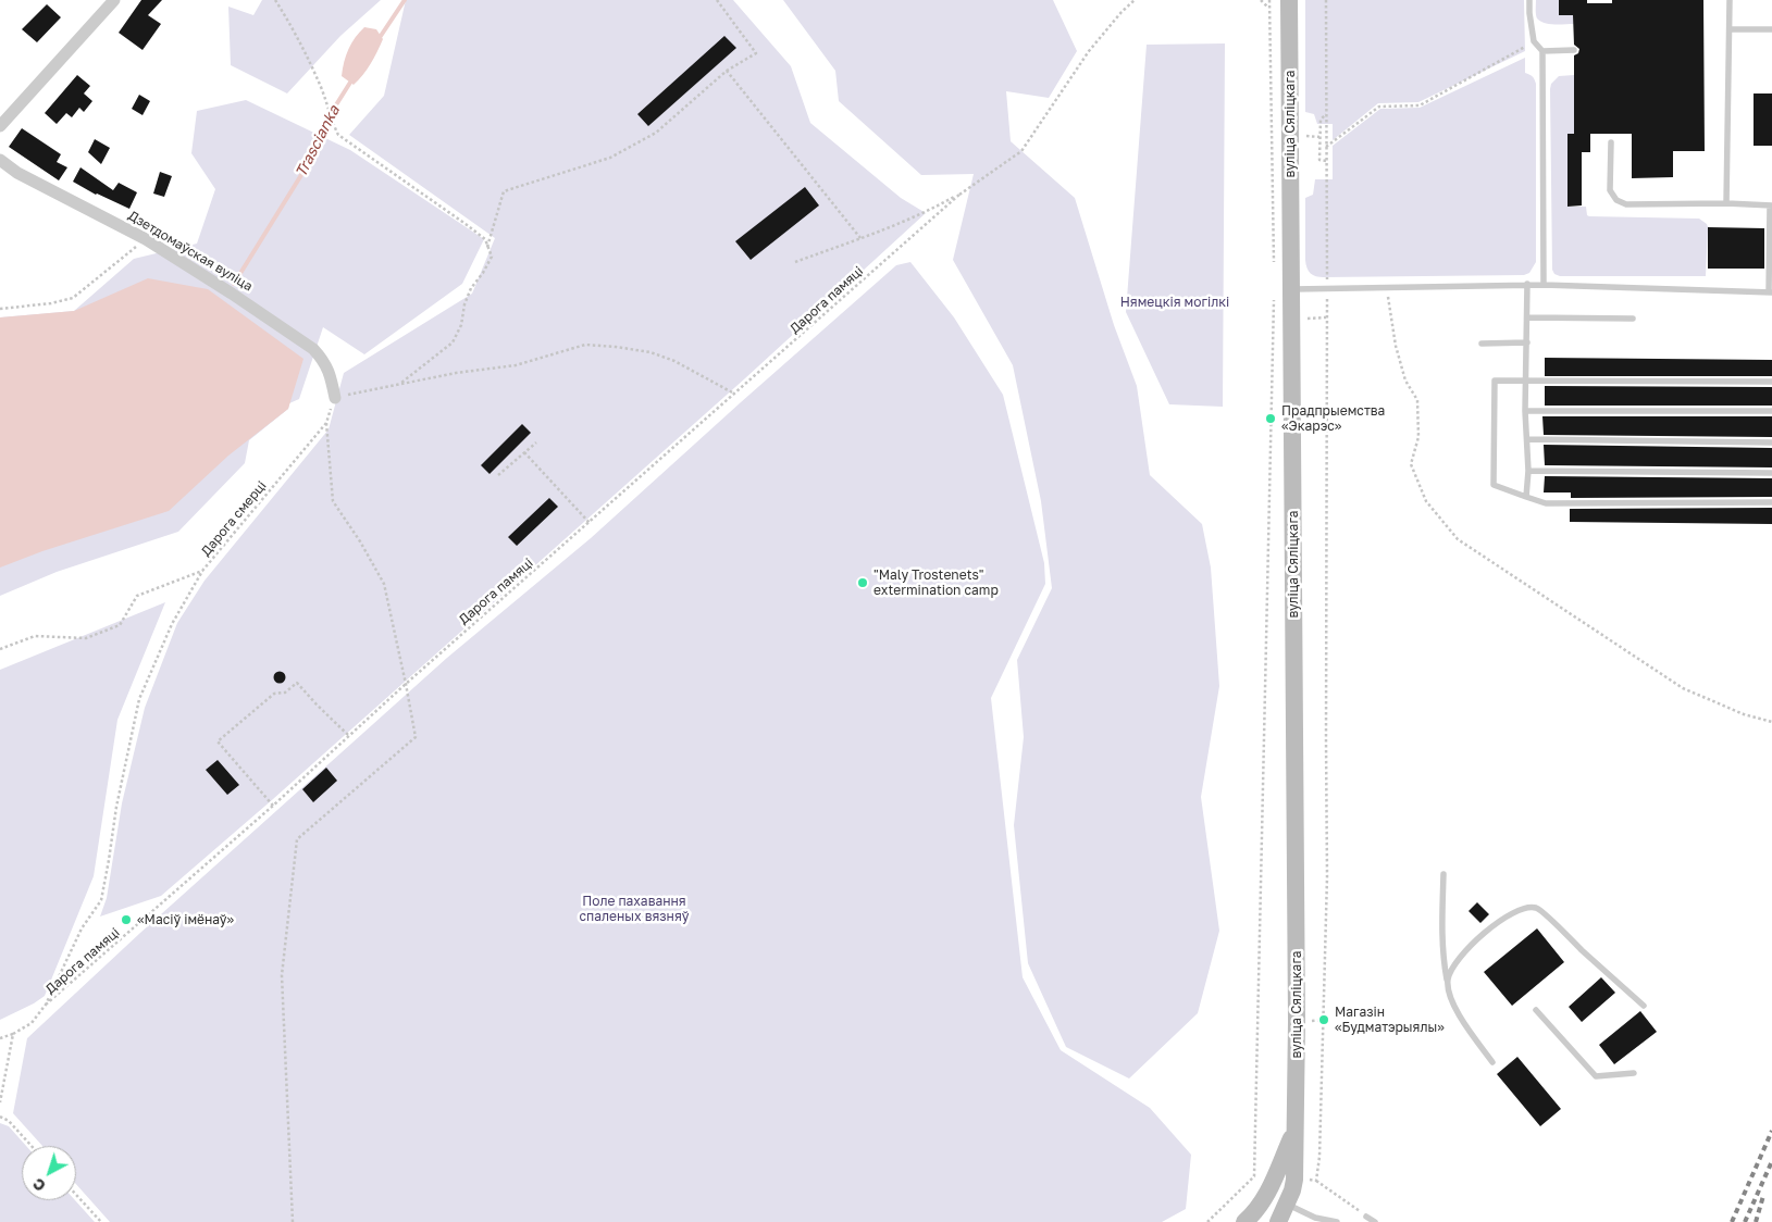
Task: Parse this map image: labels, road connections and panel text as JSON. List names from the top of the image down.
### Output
{
  "streets": {
    "main road": ["вуліца Сяліцкага"],
    "street": ["Дзетдомаўская вуліца"],
    "path": ["Дарога памяці", "Дарога смерці"]
  },
  "crossings": [
    ["Дзетдомаўская вуліца", "Дарога смерці"]
  ],
  "water": ["Trascianka"],
  "parks": ["Нямецкія могілкі", "Поле пахавання спаленых вязняў"],
  "places": [
    "Прадпрыемства «Экарэс»",
    "\"Maly Trostenets\" extermination camp",
    "«Масіў імёнаў»",
    "Магазін «Будматэрыялы»"
  ],
  "north": "bottom left"
}
